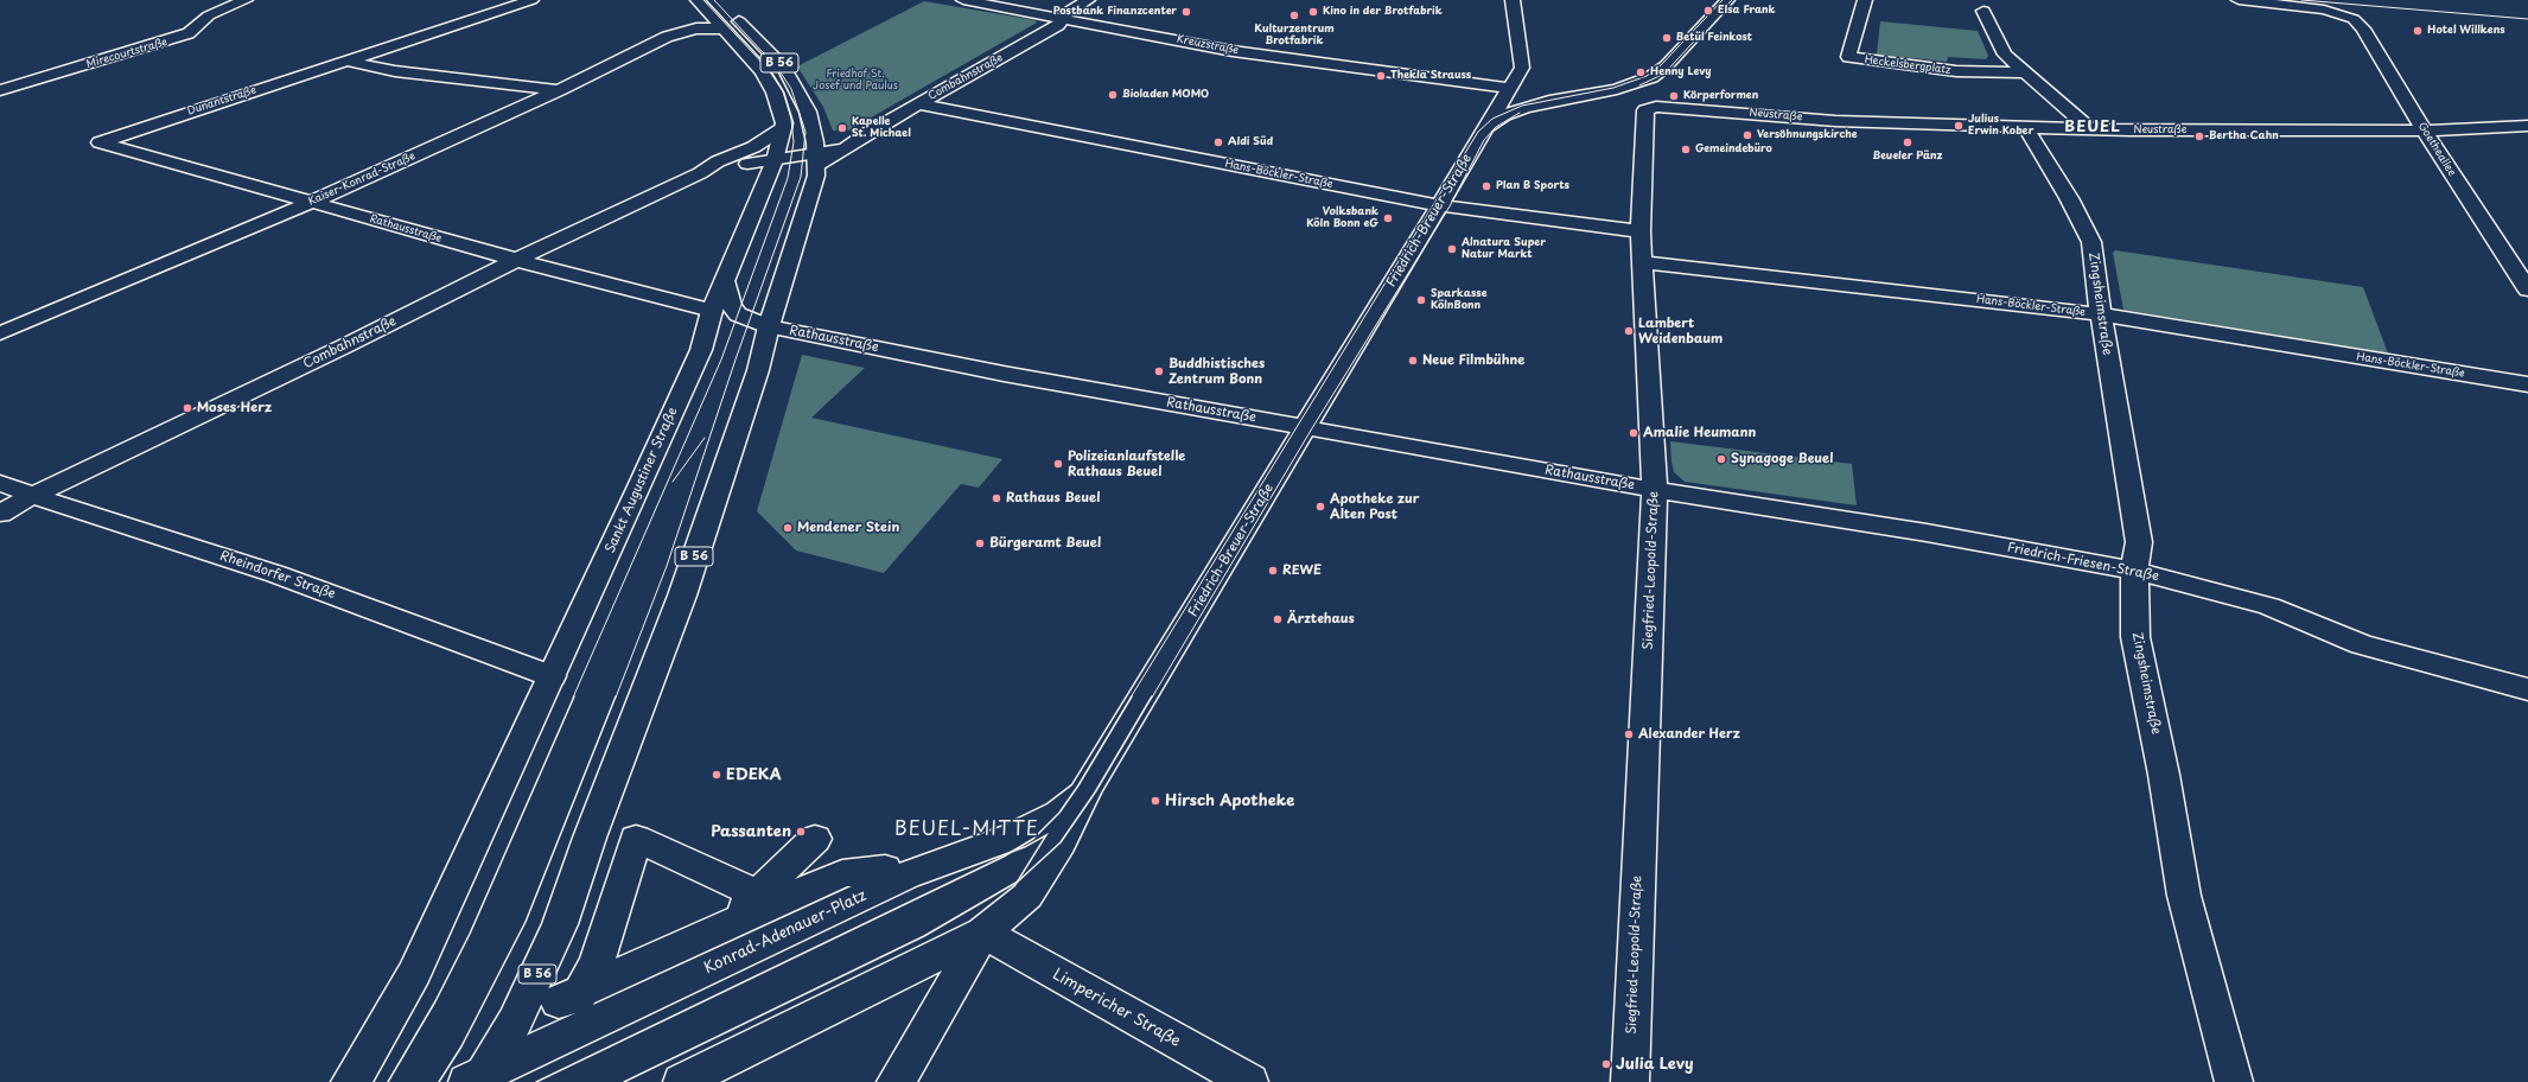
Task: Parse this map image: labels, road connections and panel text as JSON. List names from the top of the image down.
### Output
{
  "streets": {
    "street": [
      "Kreuzstraße",
      "Mirecourtstraße",
      "B 56",
      "Heckelsbergplatz",
      "Combahnstraße",
      "Dunantstraße",
      "Neustraße",
      "Goetheallee",
      "Hans-Böckler-Straße",
      "Kaiser-Konrad-Straße",
      "Friedrich-Breuer-Straße",
      "Rathausstraße",
      "Zingsheimstraße",
      "Sankt Augustiner Straße",
      "Friedrich-Friesen-Straße",
      "Siegfried-Leopold-Straße",
      "Rheindorfer Straße",
      "Konrad-Adenauer-Platz",
      "Limpericher Straße"
    ]
  },
  "crossings": [
    ["Kreuzstraße", "Combahnstraße"],
    ["Kreuzstraße", "Friedrich-Breuer-Straße"],
    ["B 56", "Combahnstraße"],
    ["B 56", "Rathausstraße"],
    ["B 56", "Sankt Augustiner Straße"],
    ["B 56", "Rheindorfer Straße"],
    ["B 56", "Konrad-Adenauer-Platz"],
    ["Combahnstraße", "Hans-Böckler-Straße"],
    ["Combahnstraße", "Rathausstraße"],
    ["Combahnstraße", "Sankt Augustiner Straße"],
    ["Combahnstraße", "Rheindorfer Straße"],
    ["Dunantstraße", "Rathausstraße"],
    ["Neustraße", "Goetheallee"],
    ["Neustraße", "Zingsheimstraße"],
    ["Neustraße", "Siegfried-Leopold-Straße"],
    ["Hans-Böckler-Straße", "Friedrich-Breuer-Straße"],
    ["Hans-Böckler-Straße", "Zingsheimstraße"],
    ["Hans-Böckler-Straße", "Siegfried-Leopold-Straße"],
    ["Kaiser-Konrad-Straße", "Rathausstraße"],
    ["Kaiser-Konrad-Straße", "Sankt Augustiner Straße"],
    ["Friedrich-Breuer-Straße", "Rathausstraße"],
    ["Friedrich-Breuer-Straße", "Konrad-Adenauer-Platz"],
    ["Friedrich-Breuer-Straße", "Limpericher Straße"],
    ["Rathausstraße", "Sankt Augustiner Straße"],
    ["Rathausstraße", "Friedrich-Friesen-Straße"],
    ["Rathausstraße", "Siegfried-Leopold-Straße"],
    ["Rathausstraße", "Konrad-Adenauer-Platz"],
    ["Zingsheimstraße", "Friedrich-Friesen-Straße"],
    ["Sankt Augustiner Straße", "Rheindorfer Straße"],
    ["Friedrich-Friesen-Straße", "Siegfried-Leopold-Straße"]
  ],
  "districts": ["BEUEL", "BEUEL-MITTE"],
  "parks": ["Friedhof St. Josef und Paulus"],
  "places": [
    "Elsa Frank",
    "Postbank Finanzcenter",
    "Kino in der Brotfabrik",
    "Kulturzentrum Brotfabrik",
    "Hotel Willkens",
    "Betül Feinkost",
    "Henny Levy",
    "Thekla Strauss",
    "Bioladen MOMO",
    "Körperformen",
    "Julius Erwin Kober",
    "Kapelle St. Michael",
    "Versöhnungskirche",
    "Bertha Cahn",
    "Aldi Süd",
    "Beueler Pänz",
    "Gemeindebüro",
    "Plan B Sports",
    "Volksbank Köln Bonn eG",
    "Alnatura Super Natur Markt",
    "Sparkasse KölnBonn",
    "Lambert Weidenbaum",
    "Neue Filmbühne",
    "Buddhistisches Zentrum Bonn",
    "Moses Herz",
    "Amalie Heumann",
    "Synagoge Beuel",
    "Polizeianlaufstelle Rathaus Beuel",
    "Rathaus Beuel",
    "Apotheke zur Alten Post",
    "Mendener Stein",
    "Bürgeramt Beuel",
    "REWE",
    "Ärztehaus",
    "Alexander Herz",
    "EDEKA",
    "Hirsch Apotheke",
    "Passanten",
    "Julia Levy"
  ]
}
